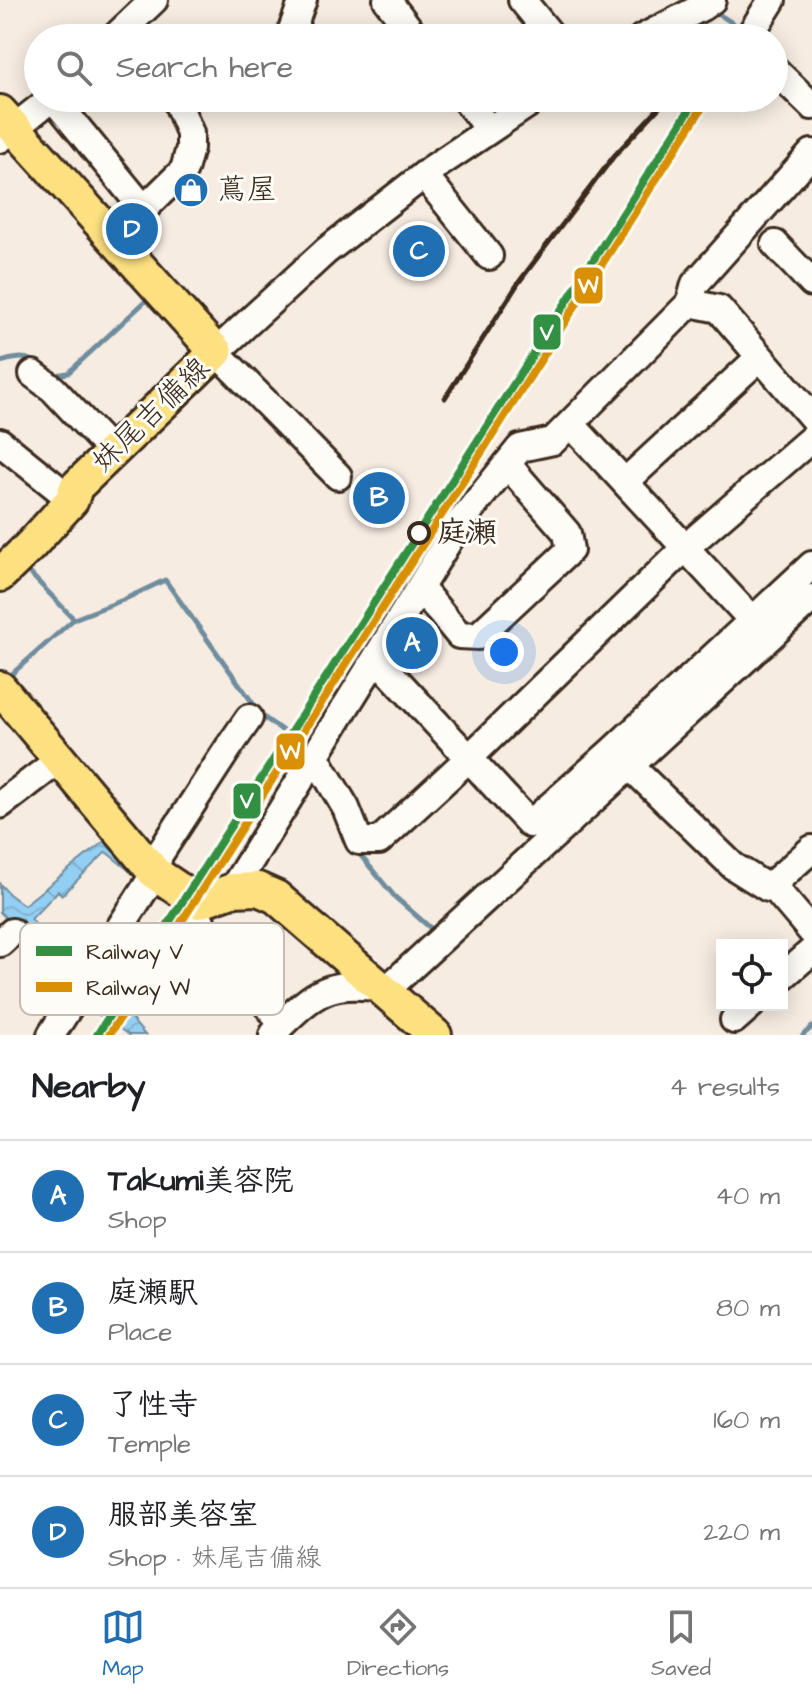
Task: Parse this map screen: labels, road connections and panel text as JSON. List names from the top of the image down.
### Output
{
  "streets": {
    "main road": ["妹尾吉備線"]
  },
  "places": {
    "shop": ["蔦屋"],
    "other": ["庭瀬"]
  },
  "lines": ["rail line V", "rail line W"],
  "legend": ["Railway V", "Railway W"],
  "page": {
    "search": "Search here",
    "pins": [
      "D",
      "C",
      "B",
      "A"
    ],
    "heading": ["Nearby", "4 results"],
    "list": [
      {
        "mark": "A",
        "name": "Takumi美容院",
        "note": "Shop",
        "value": "40 m"
      },
      {
        "mark": "B",
        "name": "庭瀬駅",
        "note": "Place",
        "value": "80 m"
      },
      {
        "mark": "C",
        "name": "了性寺",
        "note": "Temple",
        "value": "160 m"
      },
      {
        "mark": "D",
        "name": "服部美容室",
        "note": "Shop · 妹尾吉備線",
        "value": "220 m"
      }
    ],
    "nav": ["Map", "Directions", "Saved"]
  }
}
